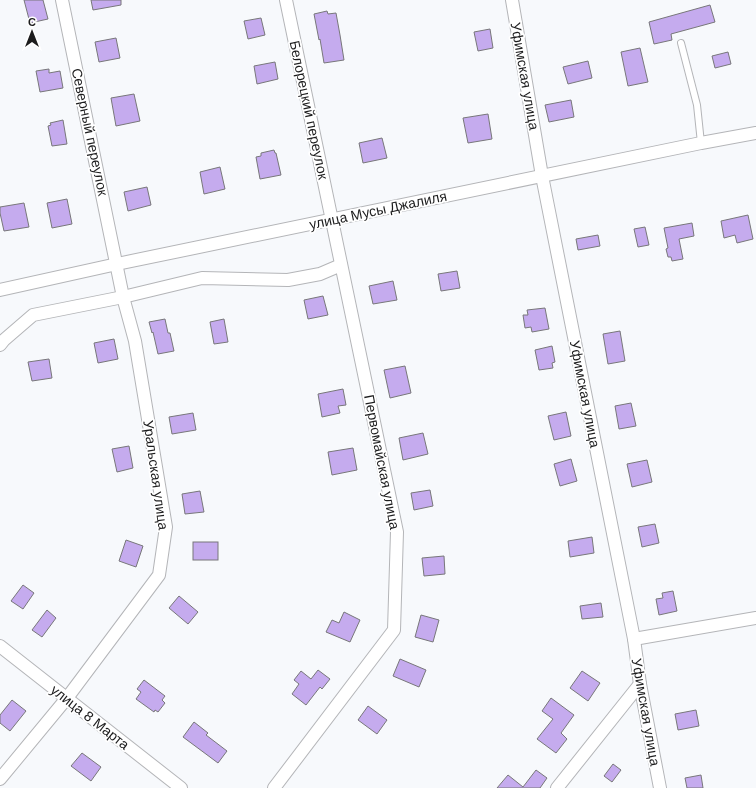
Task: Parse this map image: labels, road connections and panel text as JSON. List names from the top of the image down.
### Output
{
  "streets": {
    "street": [
      "Уфимская улица",
      "Белорецкий переулок",
      "Северный переулок",
      "улица Мусы Джалиля",
      "Первомайская улица",
      "Уральская улица",
      "улица 8 Марта"
    ]
  },
  "crossings": [
    ["Уфимская улица", "улица Мусы Джалиля"],
    ["Белорецкий переулок", "улица Мусы Джалиля"],
    ["Белорецкий переулок", "Первомайская улица"],
    ["Северный переулок", "улица Мусы Джалиля"],
    ["Северный переулок", "Уральская улица"],
    ["улица Мусы Джалиля", "Первомайская улица"],
    ["улица Мусы Джалиля", "Уральская улица"],
    ["Уральская улица", "улица 8 Марта"]
  ],
  "north": "top"
}
